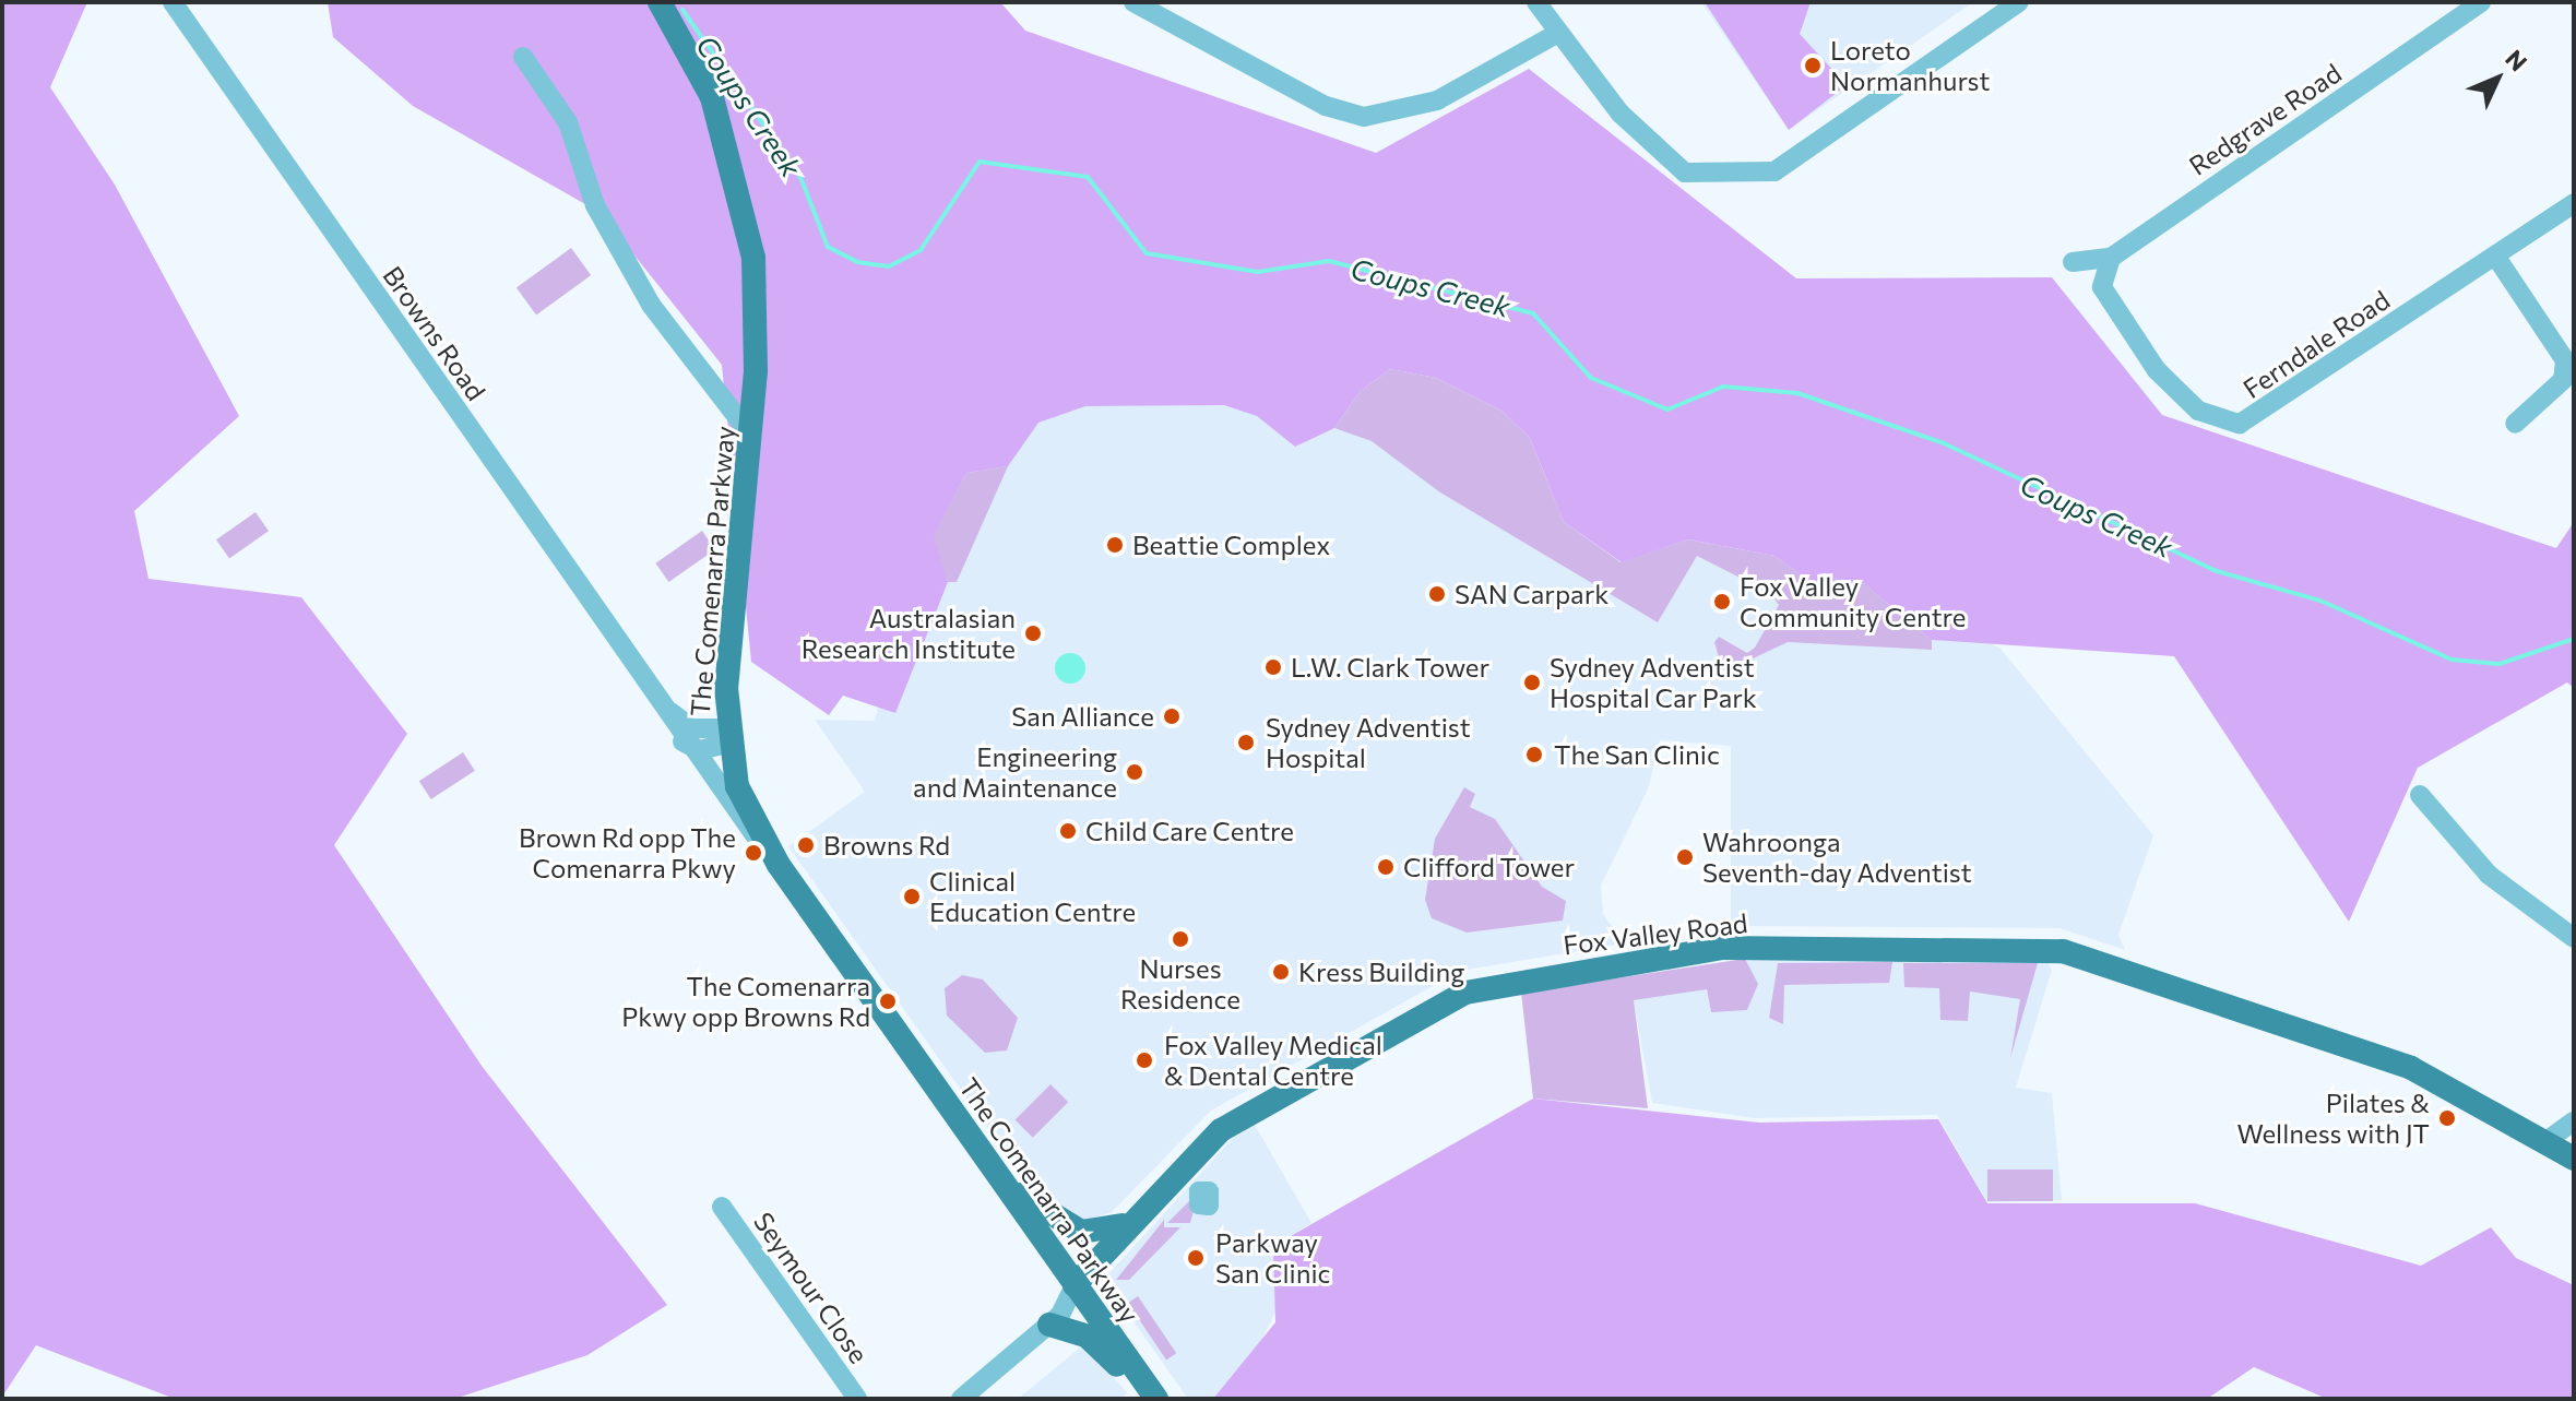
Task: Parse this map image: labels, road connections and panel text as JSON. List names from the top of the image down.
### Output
{
  "streets": {
    "main road": ["The Comenarra Parkway", "Fox Valley Road"],
    "street": [
      "Redgrave Road",
      "Browns Road",
      "Ferndale Road",
      "Seymour Close"
    ]
  },
  "crossings": [
    ["Redgrave Road", "Ferndale Road"],
    ["Browns Road", "The Comenarra Parkway"],
    ["The Comenarra Parkway", "Fox Valley Road"]
  ],
  "water": ["Coups Creek"],
  "places": [
    "Loreto Normanhurst",
    "Beattie Complex",
    "SAN Carpark",
    "Fox Valley Community Centre",
    "Australasian Research Institute",
    "L.W. Clark Tower",
    "Sydney Adventist Hospital Car Park",
    "San Alliance",
    "Sydney Adventist Hospital",
    "The San Clinic",
    "Engineering and Maintenance",
    "Child Care Centre",
    "Browns Rd",
    "Brown Rd opp The Comenarra Pkwy",
    "Wahroonga Seventh-day Adventist",
    "Clifford Tower",
    "Clinical Education Centre",
    "Nurses Residence",
    "Kress Building",
    "The Comenarra Pkwy opp Browns Rd",
    "Fox Valley Medical & Dental Centre",
    "Pilates & Wellness with JT",
    "Parkway San Clinic"
  ],
  "north": "top right"
}
